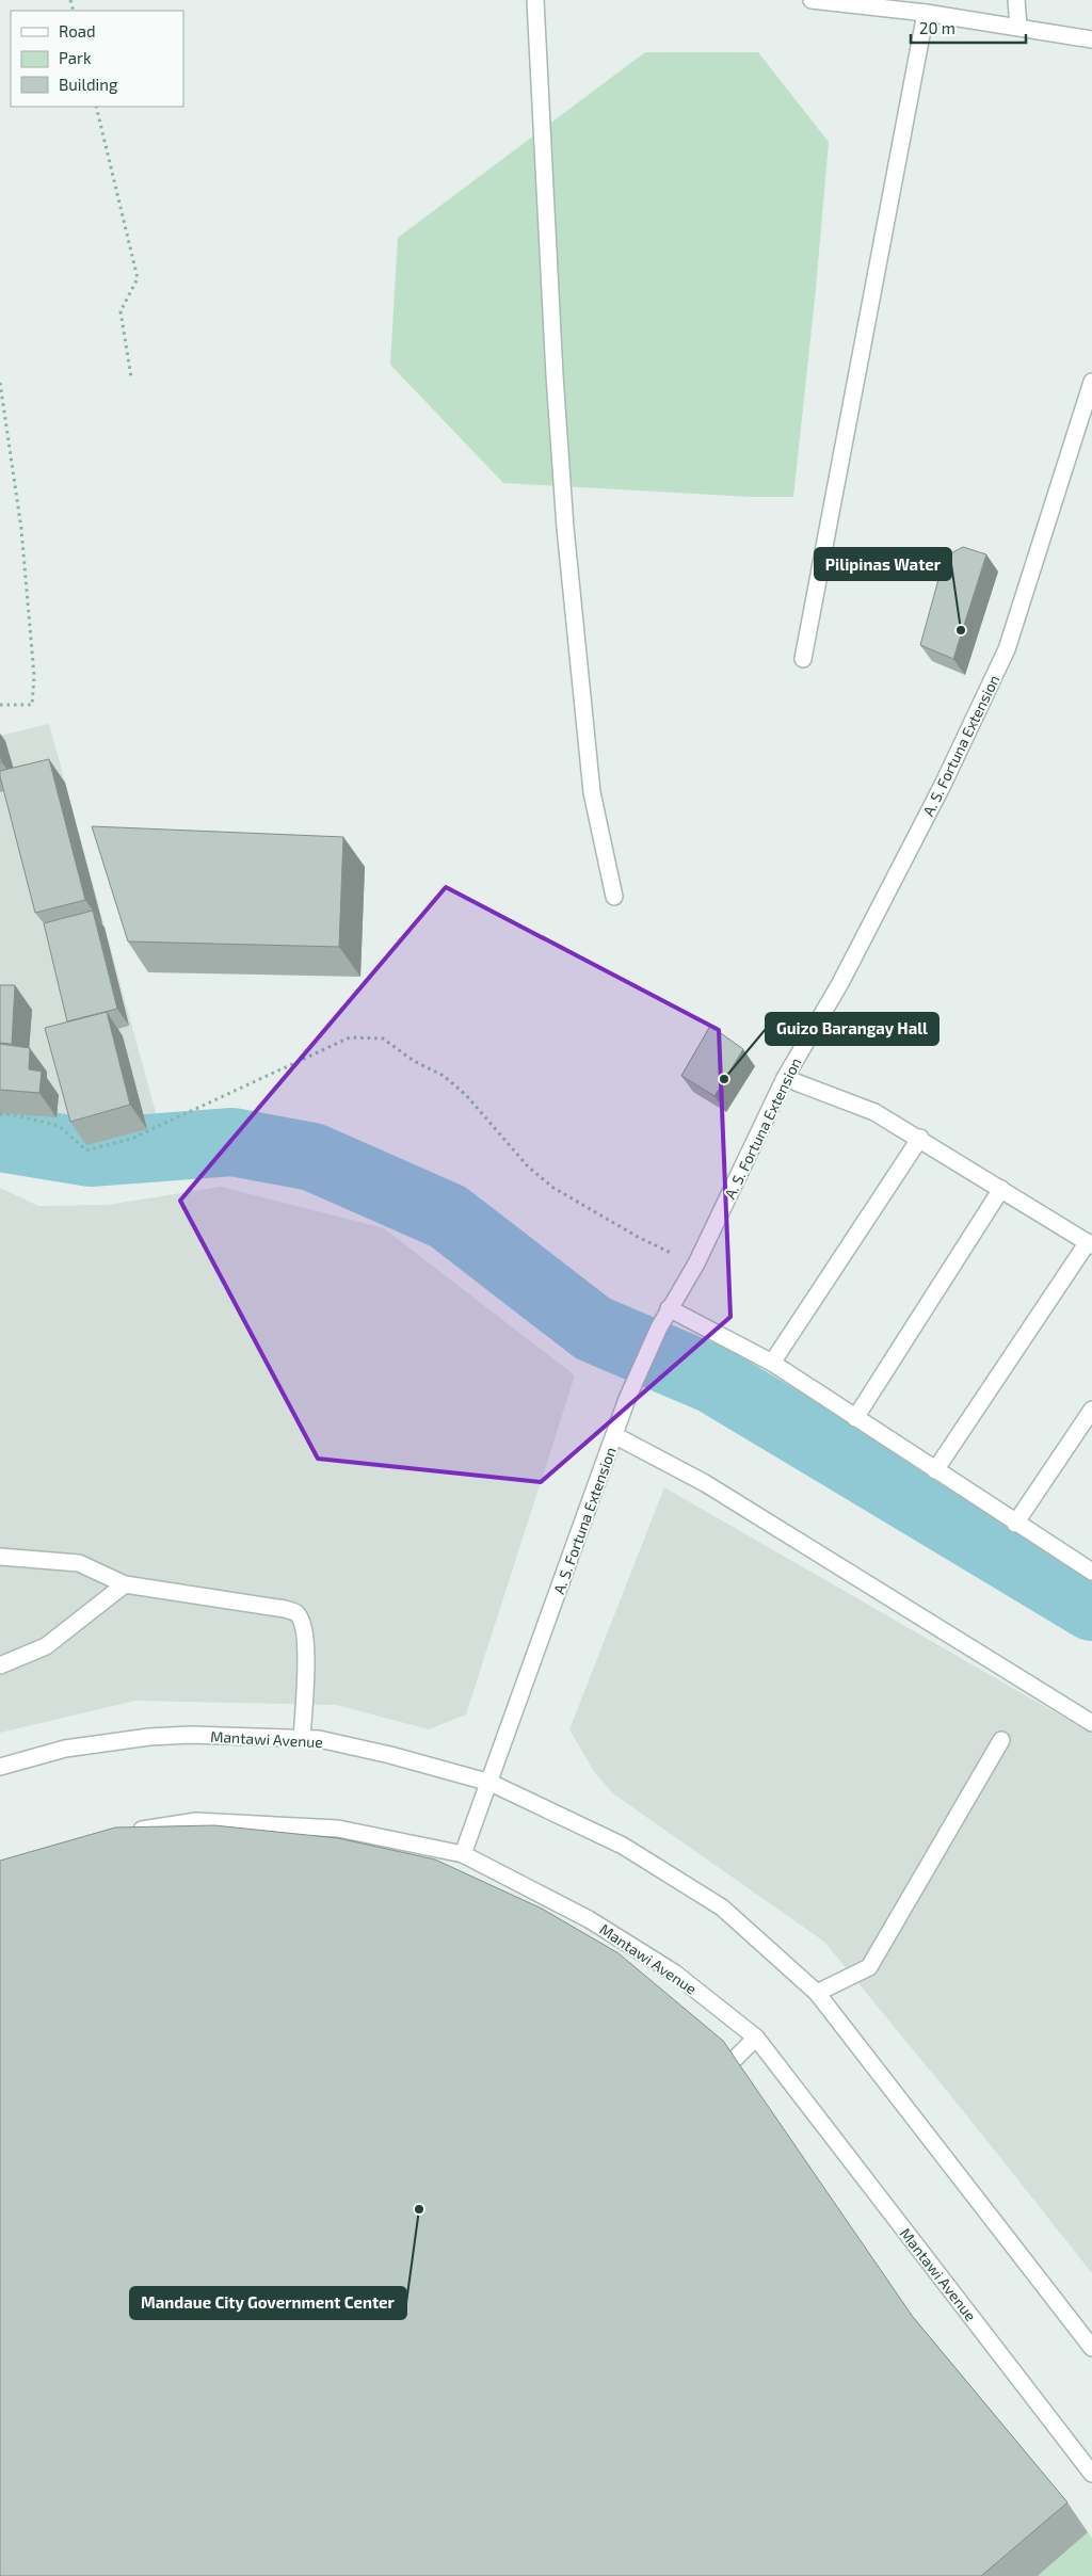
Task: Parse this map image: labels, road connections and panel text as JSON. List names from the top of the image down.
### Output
{
  "streets": {
    "street": ["A. S. Fortuna Extension", "Mantawi Avenue"]
  },
  "crossings": [
    ["A. S. Fortuna Extension", "Mantawi Avenue"]
  ],
  "places": ["Pilipinas Water", "Guizo Barangay Hall", "Mandaue City Government Center"],
  "legend": ["Road", "Park", "Building"],
  "scale_bar": "20 m"
}
